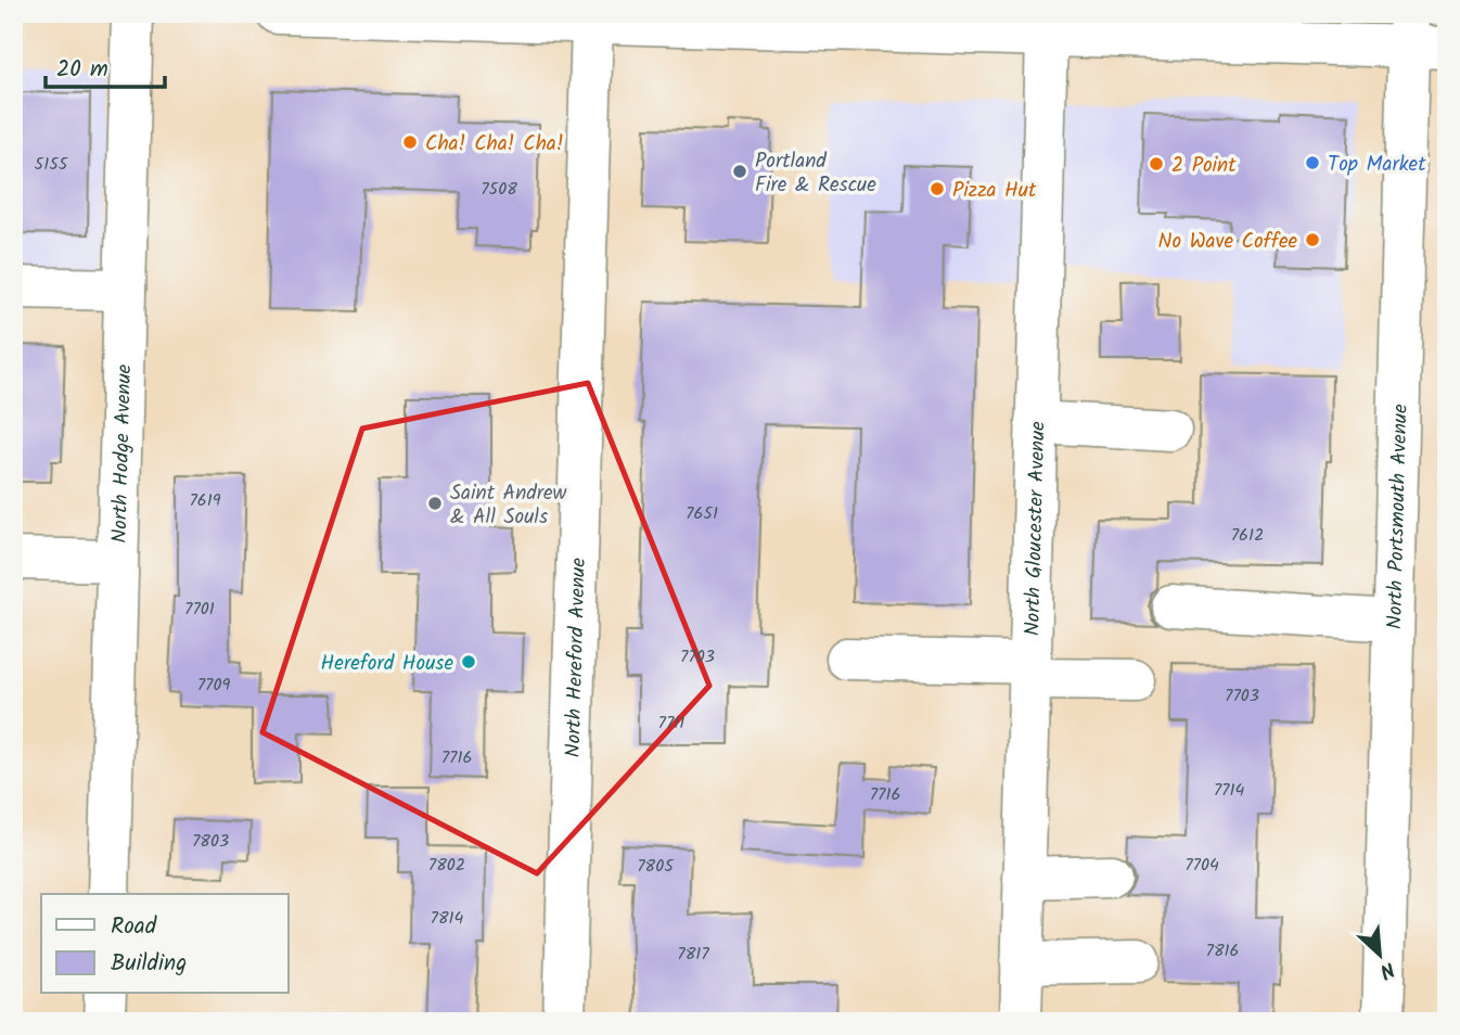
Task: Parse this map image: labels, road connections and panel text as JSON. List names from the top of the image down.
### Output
{
  "streets": {
    "street": [
      "North Hodge Avenue",
      "North Portsmouth Avenue",
      "North Gloucester Avenue",
      "North Hereford Avenue"
    ]
  },
  "places": [
    "Cha! Cha! Cha!",
    "Top Market",
    "2 Point",
    "Portland Fire & Rescue",
    "Pizza Hut",
    "No Wave Coffee",
    "Saint Andrew & All Souls",
    "Hereford House"
  ],
  "house_numbers": [
    "5155",
    "7508",
    "7619",
    "7651",
    "7612",
    "7701",
    "7703",
    "7709",
    "7703",
    "7711",
    "7716",
    "7714",
    "7716",
    "7803",
    "7802",
    "7704",
    "7805",
    "7814",
    "7816",
    "7817"
  ],
  "legend": ["Road", "Building"],
  "scale_bar": "20 m",
  "north": "bottom right"
}
